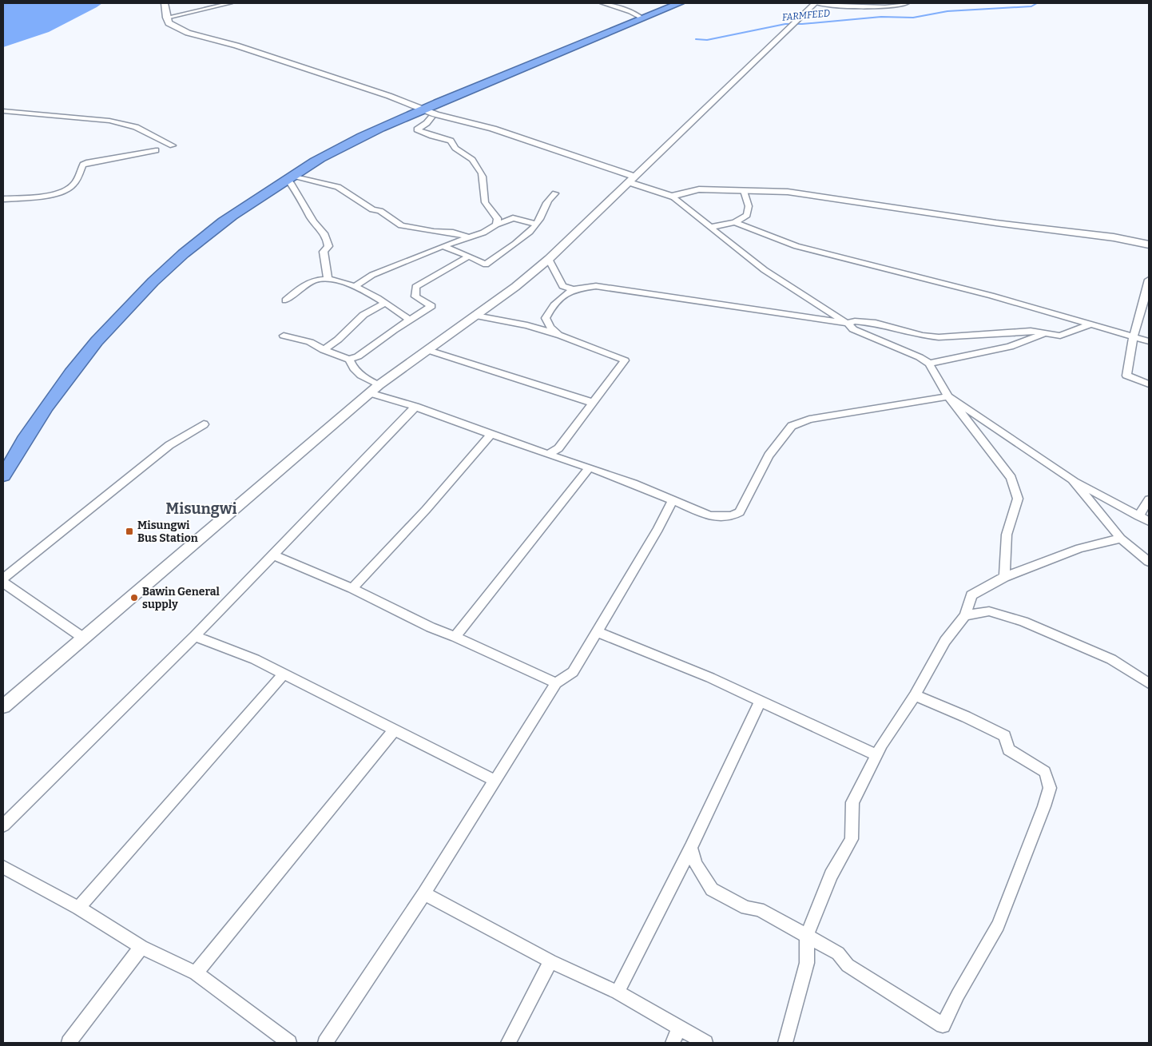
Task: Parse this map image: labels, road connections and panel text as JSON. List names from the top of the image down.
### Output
{
  "districts": ["Misungwi"],
  "water": ["FARMFEED"],
  "places": {
    "transit": ["Misungwi Bus Station"],
    "other": ["Bawin General supply"]
  }
}
